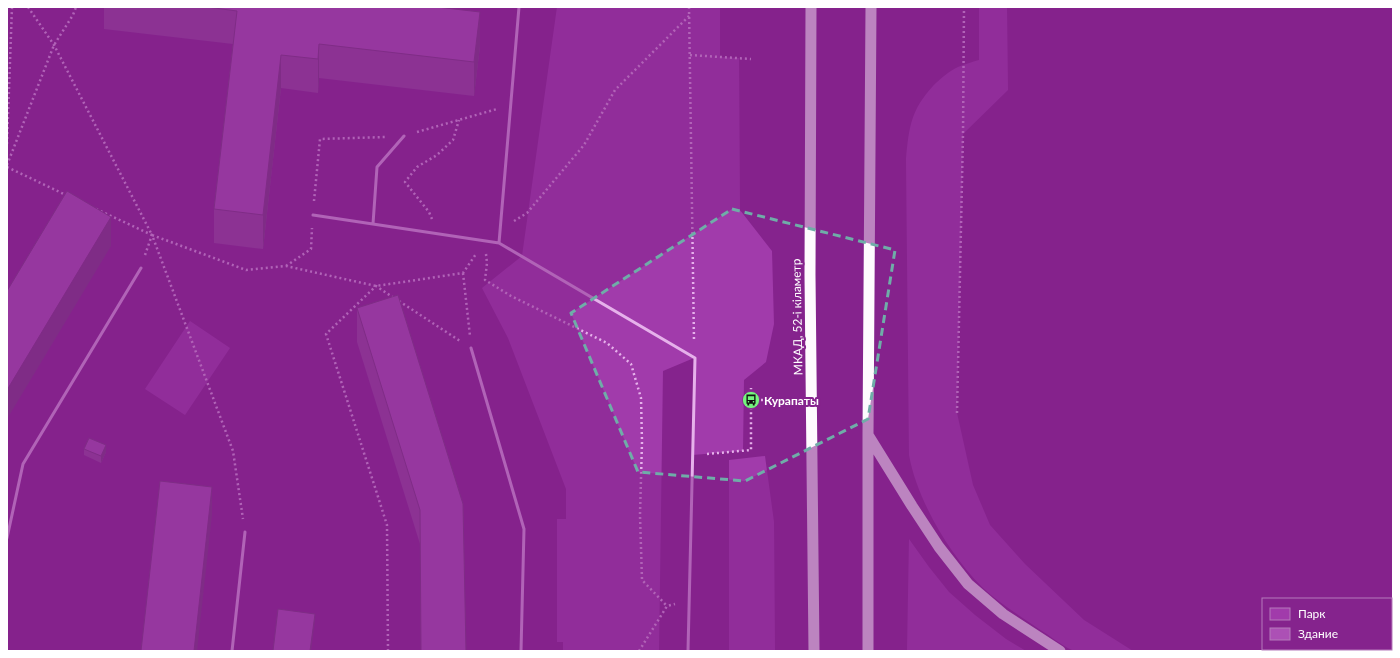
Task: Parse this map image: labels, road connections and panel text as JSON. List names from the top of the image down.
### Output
{
  "streets": {
    "highway": ["МКАД, 52-і кіламетр"]
  },
  "places": {
    "bus stop": ["Курапаты"]
  },
  "legend": ["Парк", "Здание"]
}
